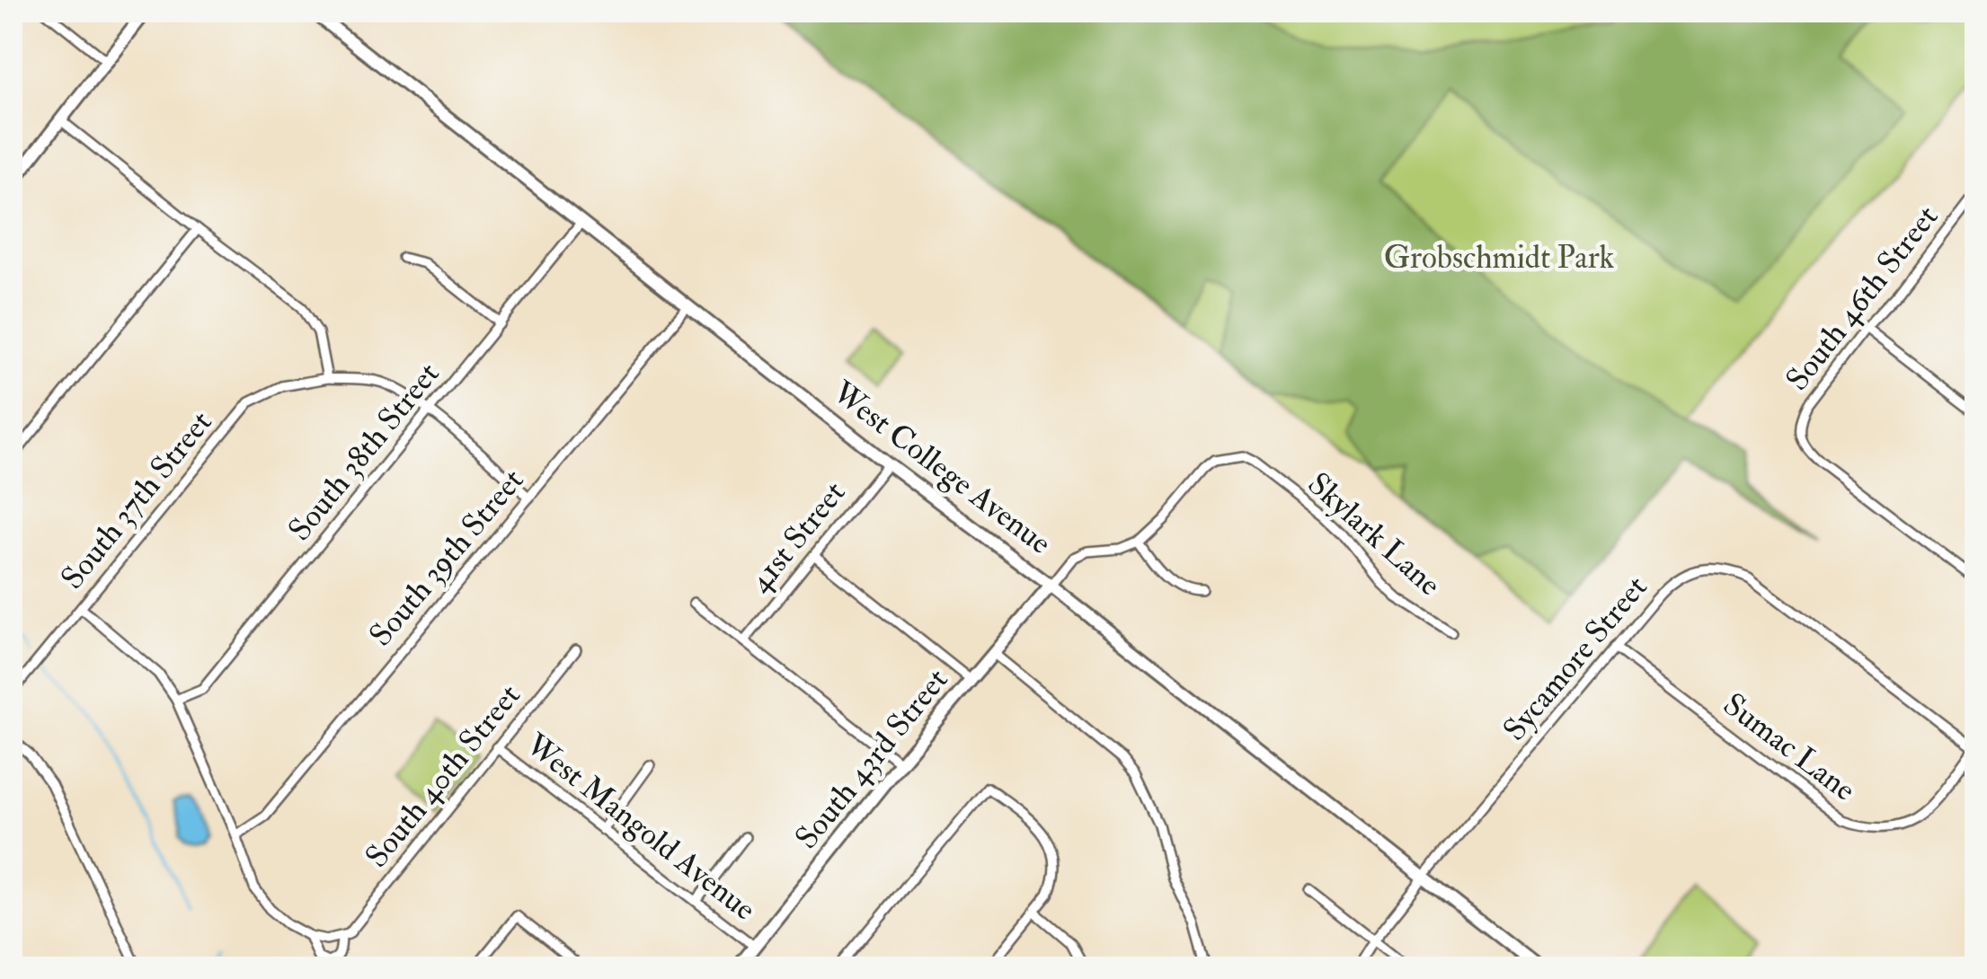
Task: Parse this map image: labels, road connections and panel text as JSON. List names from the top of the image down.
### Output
{
  "streets": {
    "street": [
      "South 46th Street",
      "South 38th Street",
      "West College Avenue",
      "South 37th Street",
      "Skylark Lane",
      "41st Street",
      "South 39th Street",
      "Sycamore Street",
      "Sumac Lane",
      "South 43rd Street",
      "South 40th Street",
      "West Mangold Avenue"
    ]
  },
  "crossings": [
    ["South 38th Street", "West College Avenue"],
    ["West College Avenue", "41st Street"],
    ["West College Avenue", "South 39th Street"],
    ["West College Avenue", "Sycamore Street"],
    ["West College Avenue", "South 43rd Street"],
    ["Sycamore Street", "Sumac Lane"],
    ["South 43rd Street", "West Mangold Avenue"],
    ["South 40th Street", "West Mangold Avenue"]
  ],
  "parks": ["Grobschmidt Park"]
}
